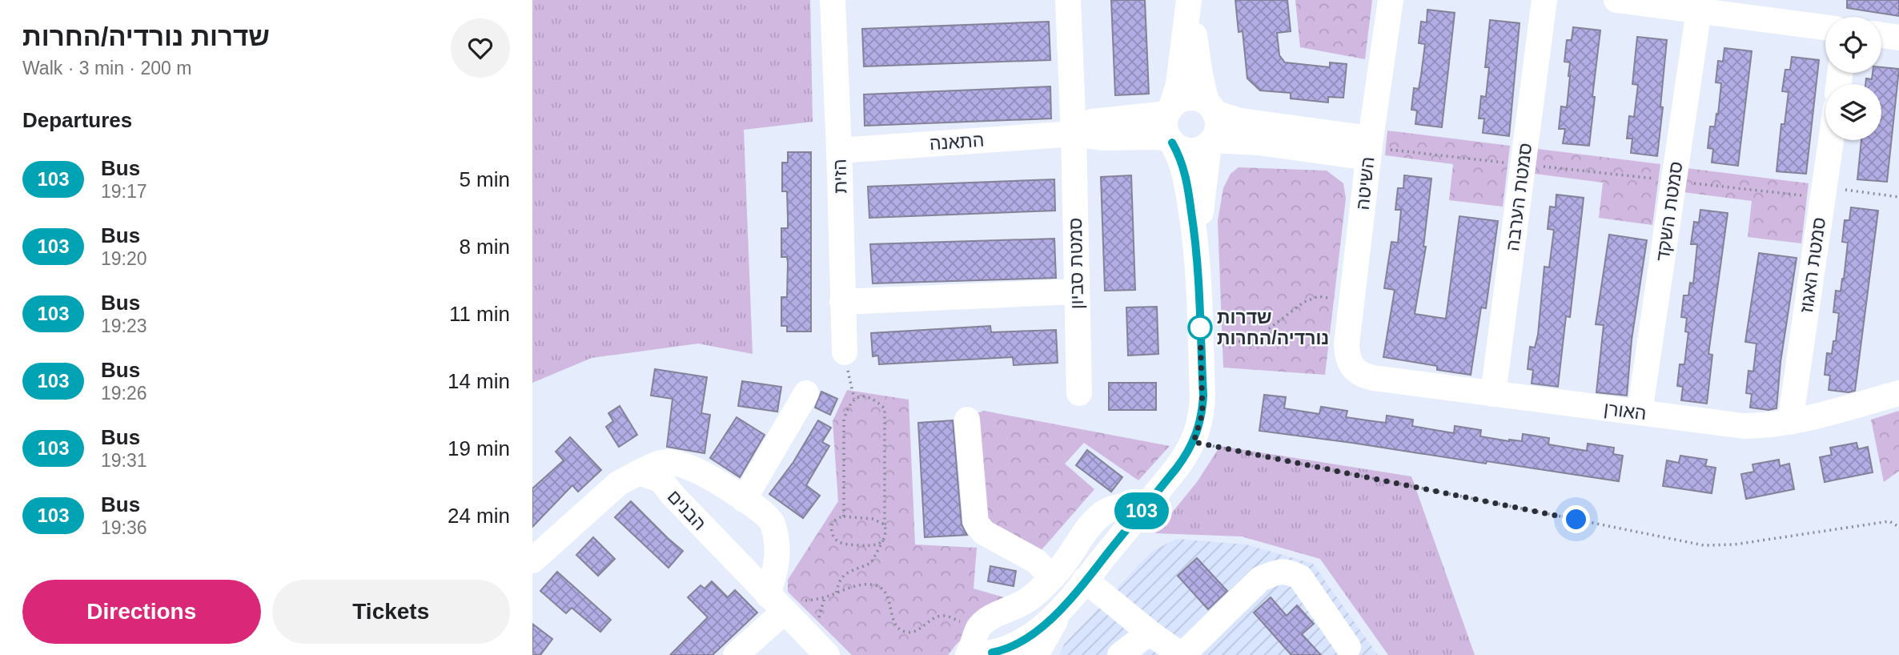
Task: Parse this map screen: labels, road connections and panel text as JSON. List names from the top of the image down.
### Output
{
  "streets": {
    "street": [
      "התאנה",
      "הזית",
      "השיטה",
      "סמטת הערבה",
      "סמטת השקד",
      "סמטת סביון",
      "סמטת האגוז",
      "האורן",
      "הבנים"
    ]
  },
  "crossings": [
    ["התאנה", "הזית"],
    ["התאנה", "סמטת סביון"],
    ["השיטה", "האורן"],
    ["סמטת הערבה", "האורן"],
    ["סמטת השקד", "האורן"],
    ["סמטת האגוז", "האורן"]
  ],
  "places": ["שדרות נורדיה/החרות"],
  "lines": ["bus line 103"],
  "page": {
    "heading": [
      ["שדרות נורדיה/החרות", "Walk · 3 min · 200 m"],
      "Departures"
    ],
    "on_map": "103",
    "list": [
      {
        "mark": "103",
        "name": "Bus",
        "note": "19:17",
        "value": "5 min"
      },
      {
        "mark": "103",
        "name": "Bus",
        "note": "19:20",
        "value": "8 min"
      },
      {
        "mark": "103",
        "name": "Bus",
        "note": "19:23",
        "value": "11 min"
      },
      {
        "mark": "103",
        "name": "Bus",
        "note": "19:26",
        "value": "14 min"
      },
      {
        "mark": "103",
        "name": "Bus",
        "note": "19:31",
        "value": "19 min"
      },
      {
        "mark": "103",
        "name": "Bus",
        "note": "19:36",
        "value": "24 min"
      }
    ],
    "buttons": ["Directions", "Tickets"]
  }
}
